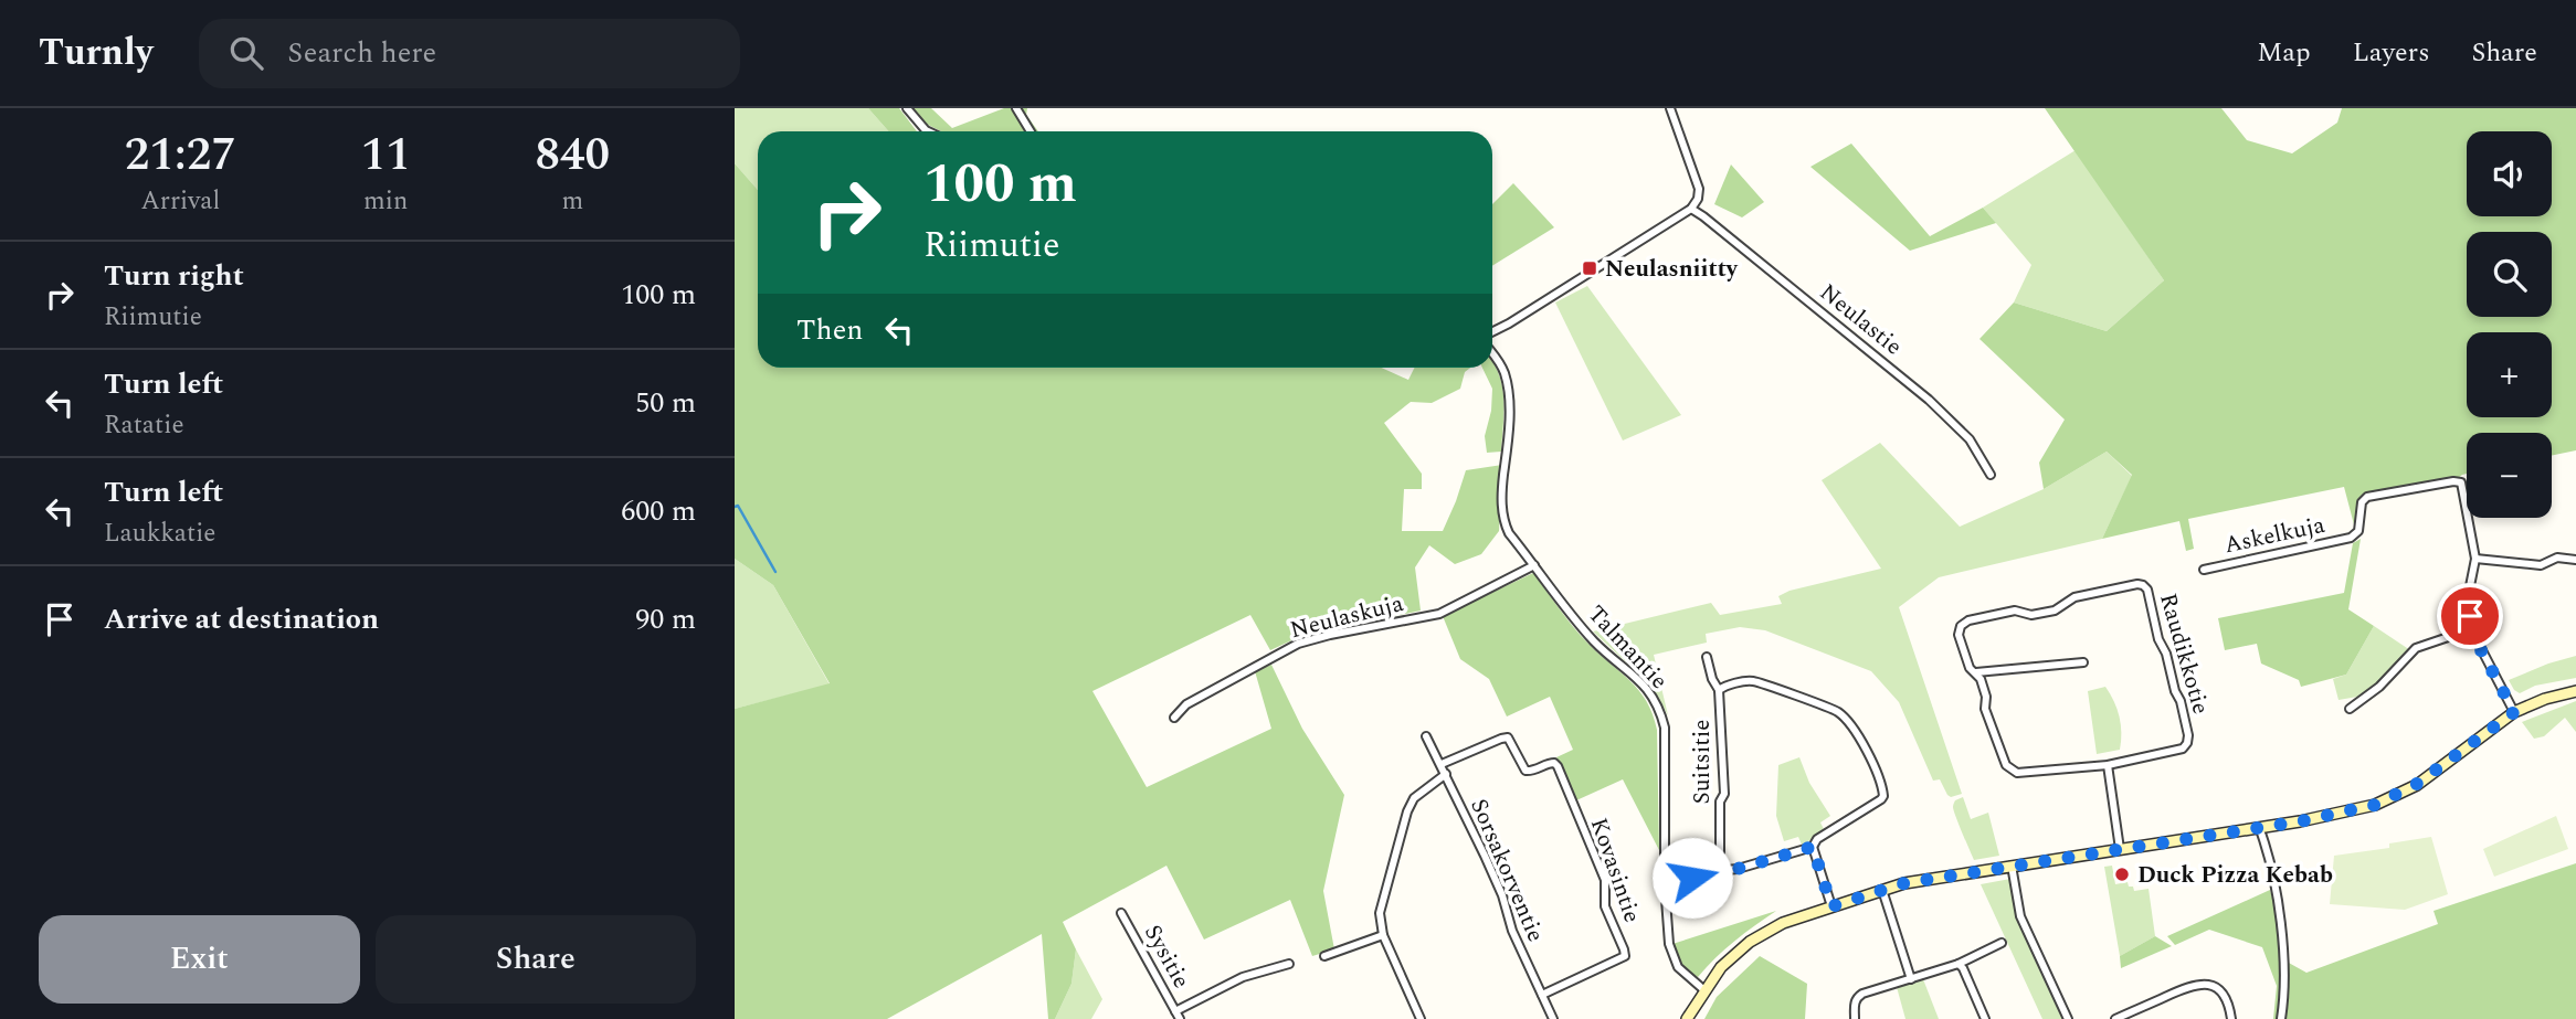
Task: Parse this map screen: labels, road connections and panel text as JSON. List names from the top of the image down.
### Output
{
  "streets": {
    "street": [
      "Neulastie",
      "Askelkuja",
      "Neulaskuja",
      "Talmantie",
      "Raudikkotie",
      "Suitsitie",
      "Sorsakorventie",
      "Kovasintie",
      "Sysitie"
    ]
  },
  "crossings": [
    ["Neulaskuja", "Talmantie"],
    ["Sorsakorventie", "Kovasintie"]
  ],
  "places": {
    "transit": ["Neulasniitty"],
    "other": ["Duck Pizza Kebab"]
  },
  "page": {
    "header": "Turnly",
    "search": "Search here",
    "nav": ["Map", "Layers", "Share"],
    "eta": [
      "21:27",
      "Arrival",
      "11",
      "min",
      "840",
      "m"
    ],
    "map_buttons": ["+", "−"],
    "turn": ["100 m", "Riimutie"],
    "list": [
      {
        "name": "Turn right",
        "note": "Riimutie",
        "value": "100 m"
      },
      {
        "name": "Turn left",
        "note": "Ratatie",
        "value": "50 m"
      },
      {
        "name": "Turn left",
        "note": "Laukkatie",
        "value": "600 m"
      },
      {
        "name": "Arrive at destination",
        "value": "90 m"
      }
    ],
    "then": "Then",
    "buttons": ["Exit", "Share"]
  }
}
